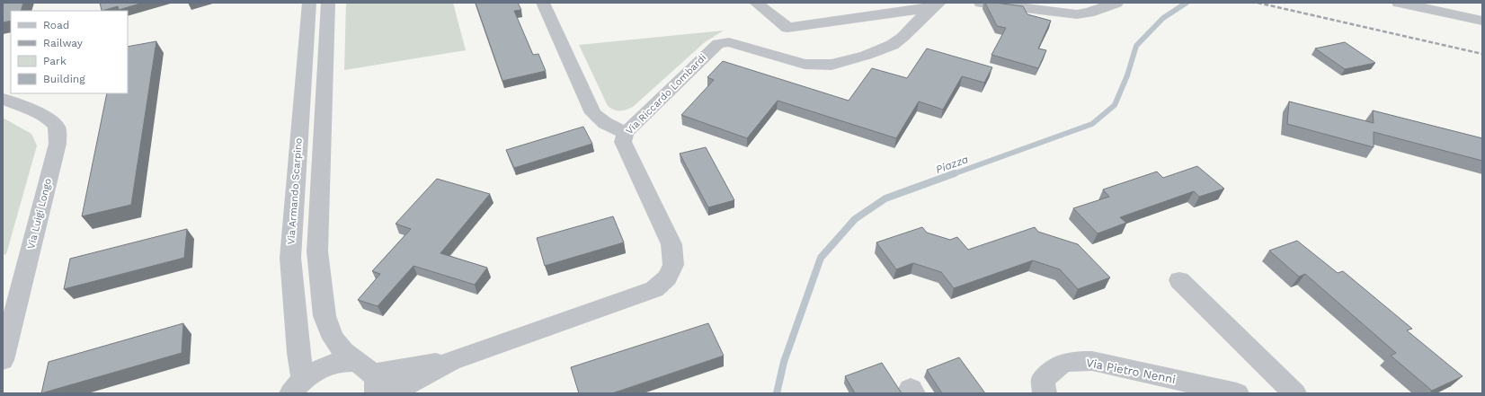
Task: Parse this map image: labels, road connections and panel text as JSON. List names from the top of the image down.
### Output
{
  "streets": {
    "street": [
      "Via Riccardo Lombardi",
      "Via Armando Scarpino",
      "Via Luigi Longo",
      "Via Pietro Nenni"
    ]
  },
  "crossings": [
    ["Via Riccardo Lombardi", "Via Armando Scarpino"]
  ],
  "water": ["Piazza"],
  "legend": [
    "Road",
    "Railway",
    "Park",
    "Building"
  ]
}
